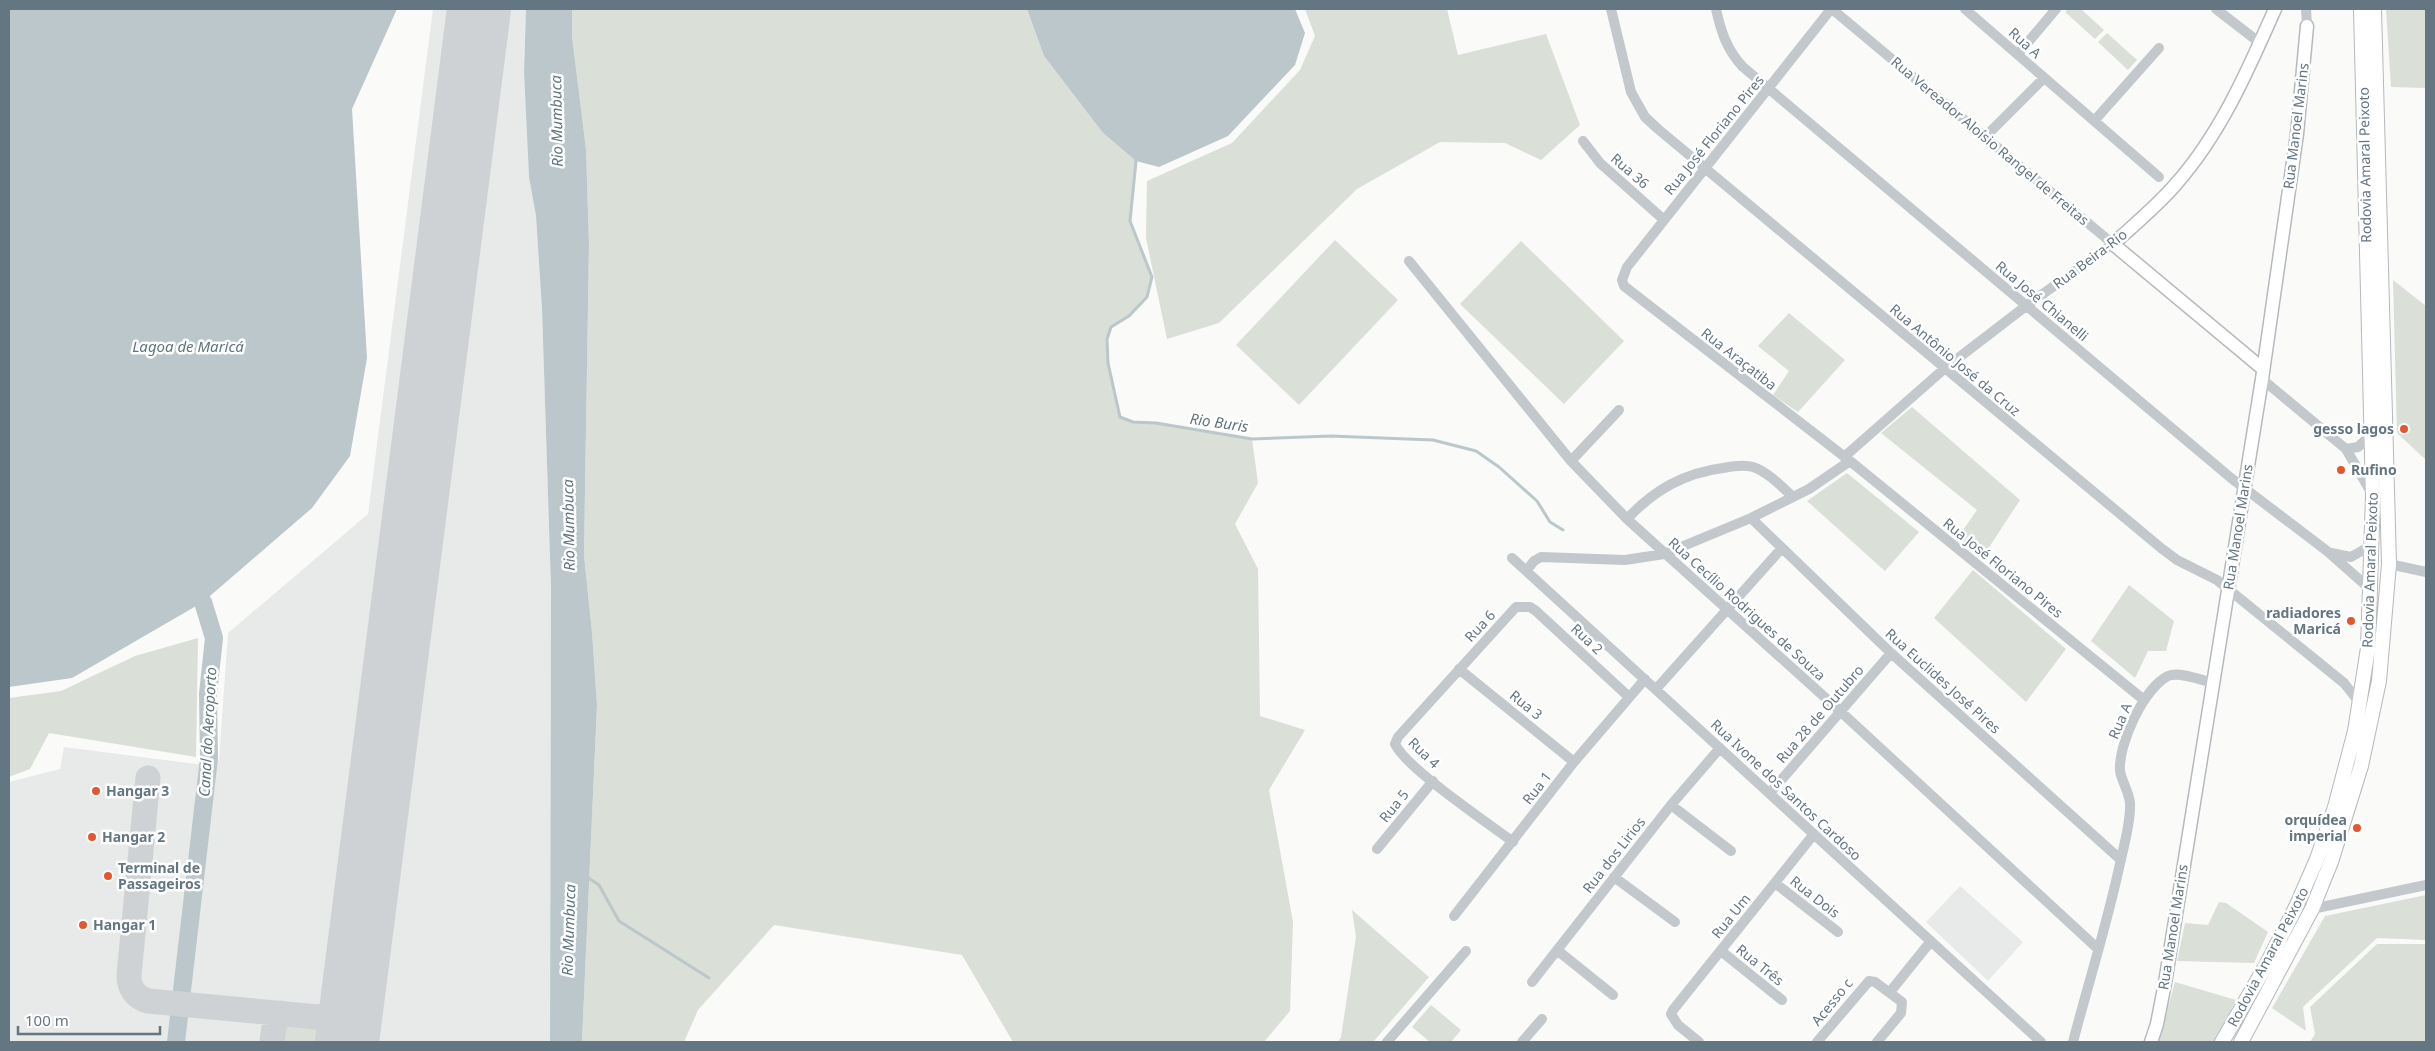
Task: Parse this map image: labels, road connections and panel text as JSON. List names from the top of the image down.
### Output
{
  "streets": {
    "highway": ["Rodovia Amaral Peixoto"],
    "main road": ["Rua Manoel Marins", "Rua Vereador Aloísio Rangel de Freitas", "Rua Beira-Rio"],
    "street": [
      "Rua A",
      "Rua José Floriano Pires",
      "Rua 36",
      "Rua José Chianelli",
      "Rua Araçatiba",
      "Rua Antônio José da Cruz",
      "Rua Cecílio Rodrigues de Souza",
      "Rua 6",
      "Rua 2",
      "Rua Euclides José Pires",
      "Rua 3",
      "Rua 28 de Outubro",
      "Rua 4",
      "Rua 1",
      "Rua Ivone dos Santos Cardoso",
      "Rua 5",
      "Rua dos Lirios",
      "Rua Dois",
      "Rua Um",
      "Rua Três",
      "Acesso c"
    ]
  },
  "crossings": [
    ["Rua A", "Rua Manoel Marins"],
    ["Rua A", "Rua José Floriano Pires"],
    ["Rua A", "Rua Vereador Aloísio Rangel de Freitas"],
    ["Rua A", "Rua Cecílio Rodrigues de Souza"],
    ["Rua A", "Rua Euclides José Pires"],
    ["Rua Manoel Marins", "Rua Vereador Aloísio Rangel de Freitas"],
    ["Rua Manoel Marins", "Rua José Chianelli"],
    ["Rua Manoel Marins", "Rua Antônio José da Cruz"],
    ["Rua José Floriano Pires", "Rua Vereador Aloísio Rangel de Freitas"],
    ["Rua José Floriano Pires", "Rua 36"],
    ["Rua José Floriano Pires", "Rua Beira-Rio"],
    ["Rua José Floriano Pires", "Rua José Chianelli"],
    ["Rua José Floriano Pires", "Rua Araçatiba"],
    ["Rua José Floriano Pires", "Rua Antônio José da Cruz"],
    ["Rua Vereador Aloísio Rangel de Freitas", "Rua Beira-Rio"],
    ["Rodovia Amaral Peixoto", "Rua José Chianelli"],
    ["Rua Beira-Rio", "Rua José Chianelli"],
    ["Rua Beira-Rio", "Rua Araçatiba"],
    ["Rua Beira-Rio", "Rua Antônio José da Cruz"],
    ["Rua Beira-Rio", "Rua Cecílio Rodrigues de Souza"],
    ["Rua Beira-Rio", "Rua Euclides José Pires"],
    ["Rua Beira-Rio", "Rua Ivone dos Santos Cardoso"],
    ["Rua Cecílio Rodrigues de Souza", "Rua 28 de Outubro"],
    ["Rua 6", "Rua 2"],
    ["Rua 6", "Rua 3"],
    ["Rua 6", "Rua 4"],
    ["Rua 2", "Rua 1"],
    ["Rua Euclides José Pires", "Rua 28 de Outubro"],
    ["Rua 3", "Rua 4"],
    ["Rua 3", "Rua 1"],
    ["Rua 28 de Outubro", "Rua Ivone dos Santos Cardoso"],
    ["Rua 4", "Rua 1"],
    ["Rua 4", "Rua 5"],
    ["Rua 1", "Rua Ivone dos Santos Cardoso"],
    ["Rua Ivone dos Santos Cardoso", "Rua dos Lirios"],
    ["Rua Ivone dos Santos Cardoso", "Rua Um"],
    ["Rua Dois", "Rua Um"],
    ["Rua Um", "Rua Três"]
  ],
  "water": [
    "Rio Mumbuca",
    "Lagoa de Maricá",
    "Rio Buris",
    "Canal do Aeroporto"
  ],
  "places": [
    "gesso lagos",
    "Rufino",
    "radiadores Maricá",
    "Hangar 3",
    "orquídea imperial",
    "Hangar 2",
    "Terminal de Passageiros",
    "Hangar 1"
  ],
  "scale_bar": "100 m"
}
